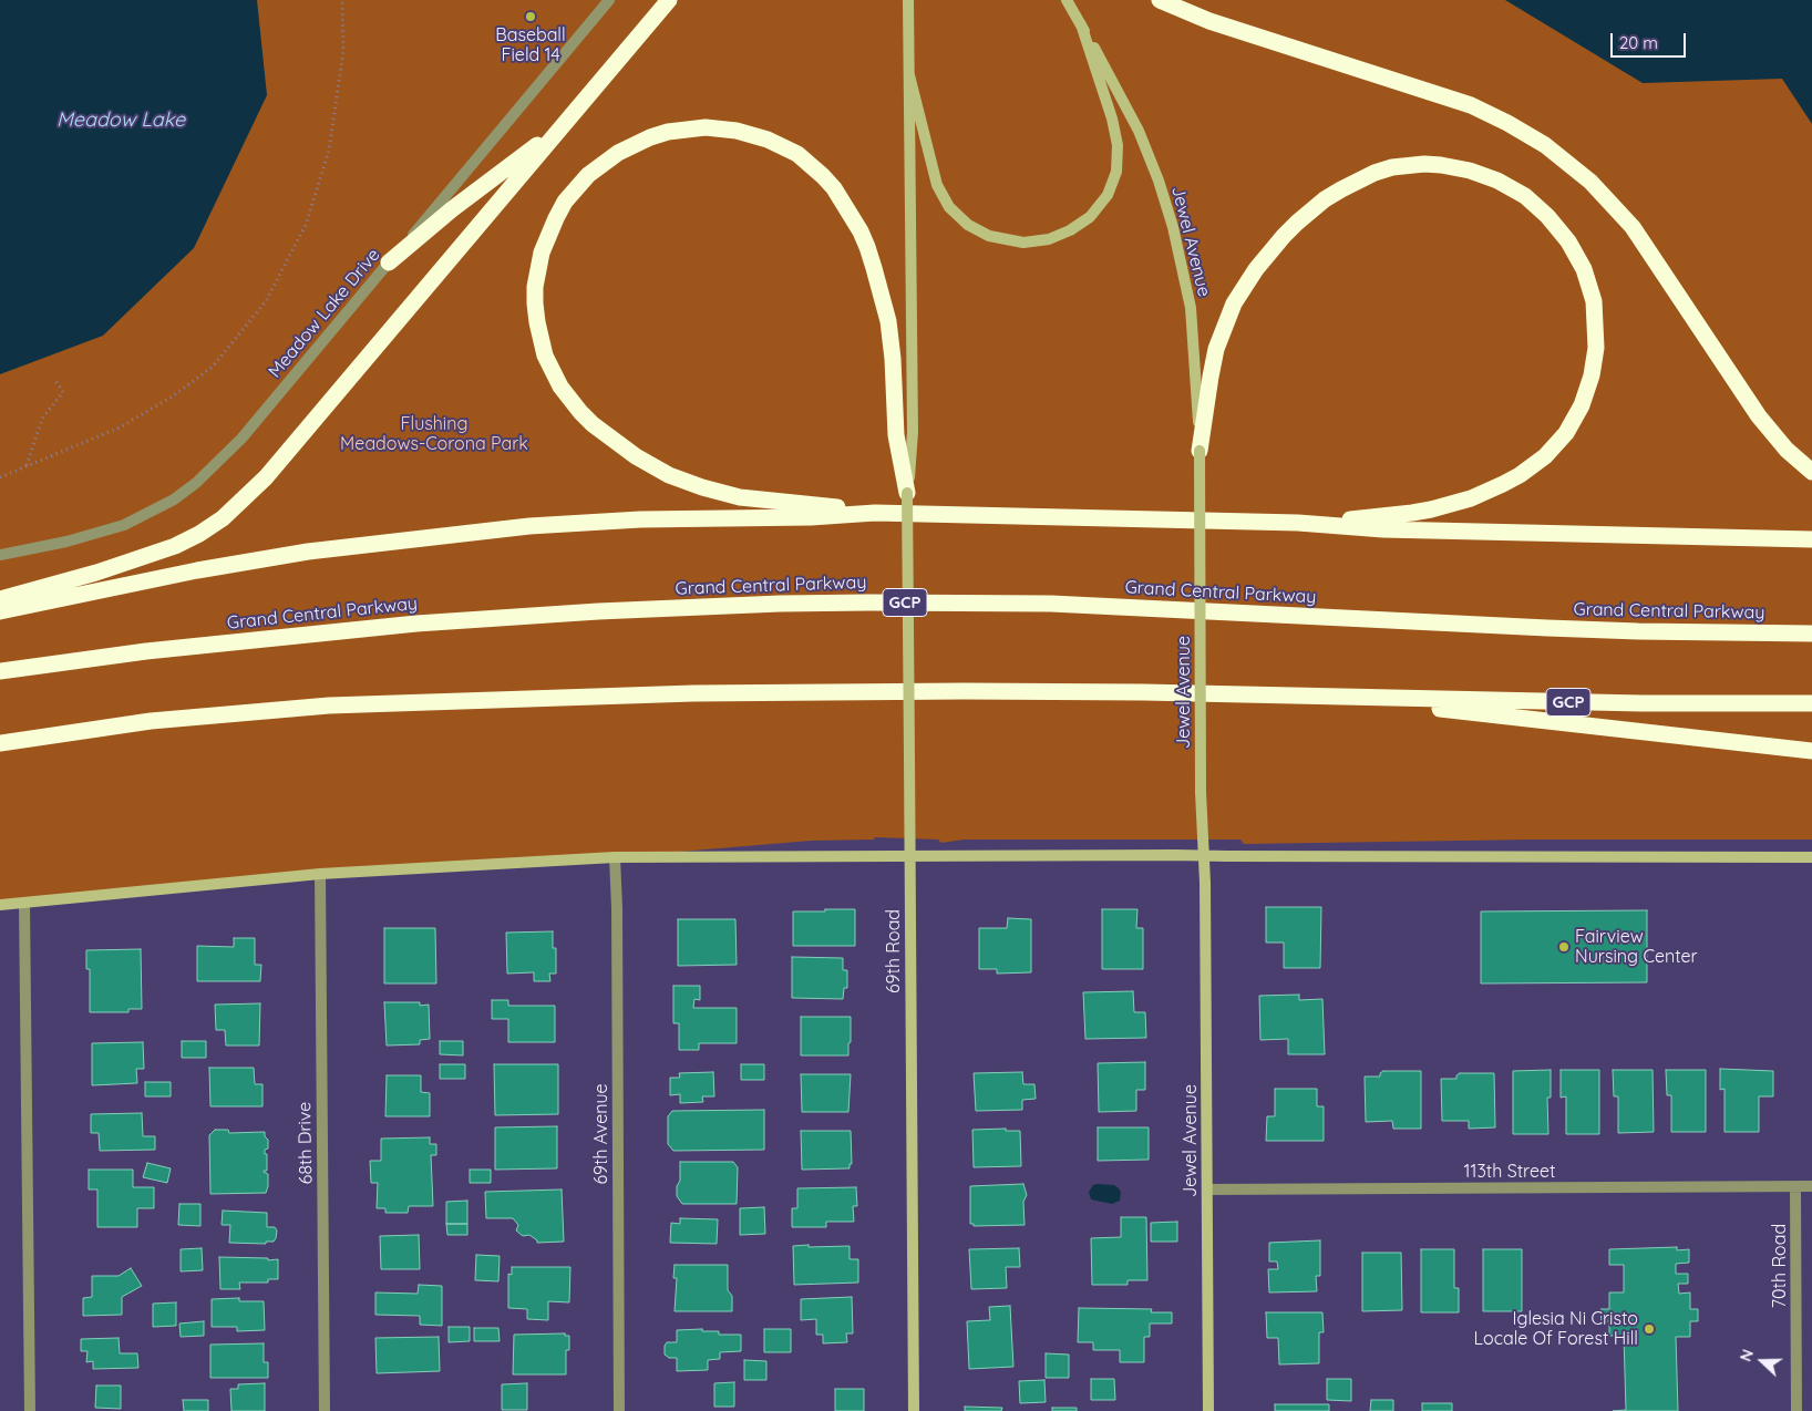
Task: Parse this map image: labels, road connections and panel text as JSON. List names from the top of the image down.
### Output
{
  "streets": {
    "highway": ["Grand Central Parkway", "GCP"],
    "street": [
      "Jewel Avenue",
      "Meadow Lake Drive",
      "69th Road",
      "69th Avenue",
      "68th Drive",
      "113th Street",
      "70th Road"
    ]
  },
  "crossings": [
    ["Jewel Avenue", "113th Street"],
    ["113th Street", "70th Road"]
  ],
  "water": ["Meadow Lake"],
  "parks": ["Flushing Meadows-Corona Park"],
  "places": ["Baseball Field 14", "Fairview Nursing Center", "Iglesia Ni Cristo Locale Of Forest Hill"],
  "scale_bar": "20 m",
  "north": "left"
}
